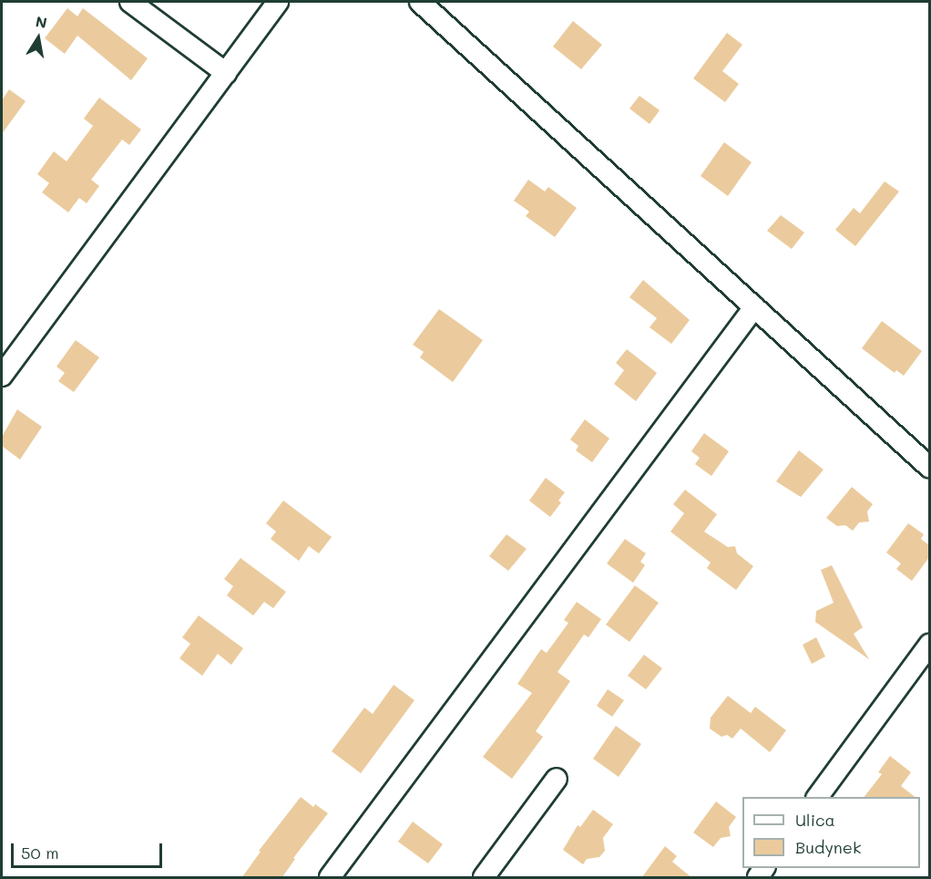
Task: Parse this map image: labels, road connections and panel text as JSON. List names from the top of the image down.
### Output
{
  "legend": ["Ulica", "Budynek"],
  "scale_bar": "50 m",
  "north": "top"
}
